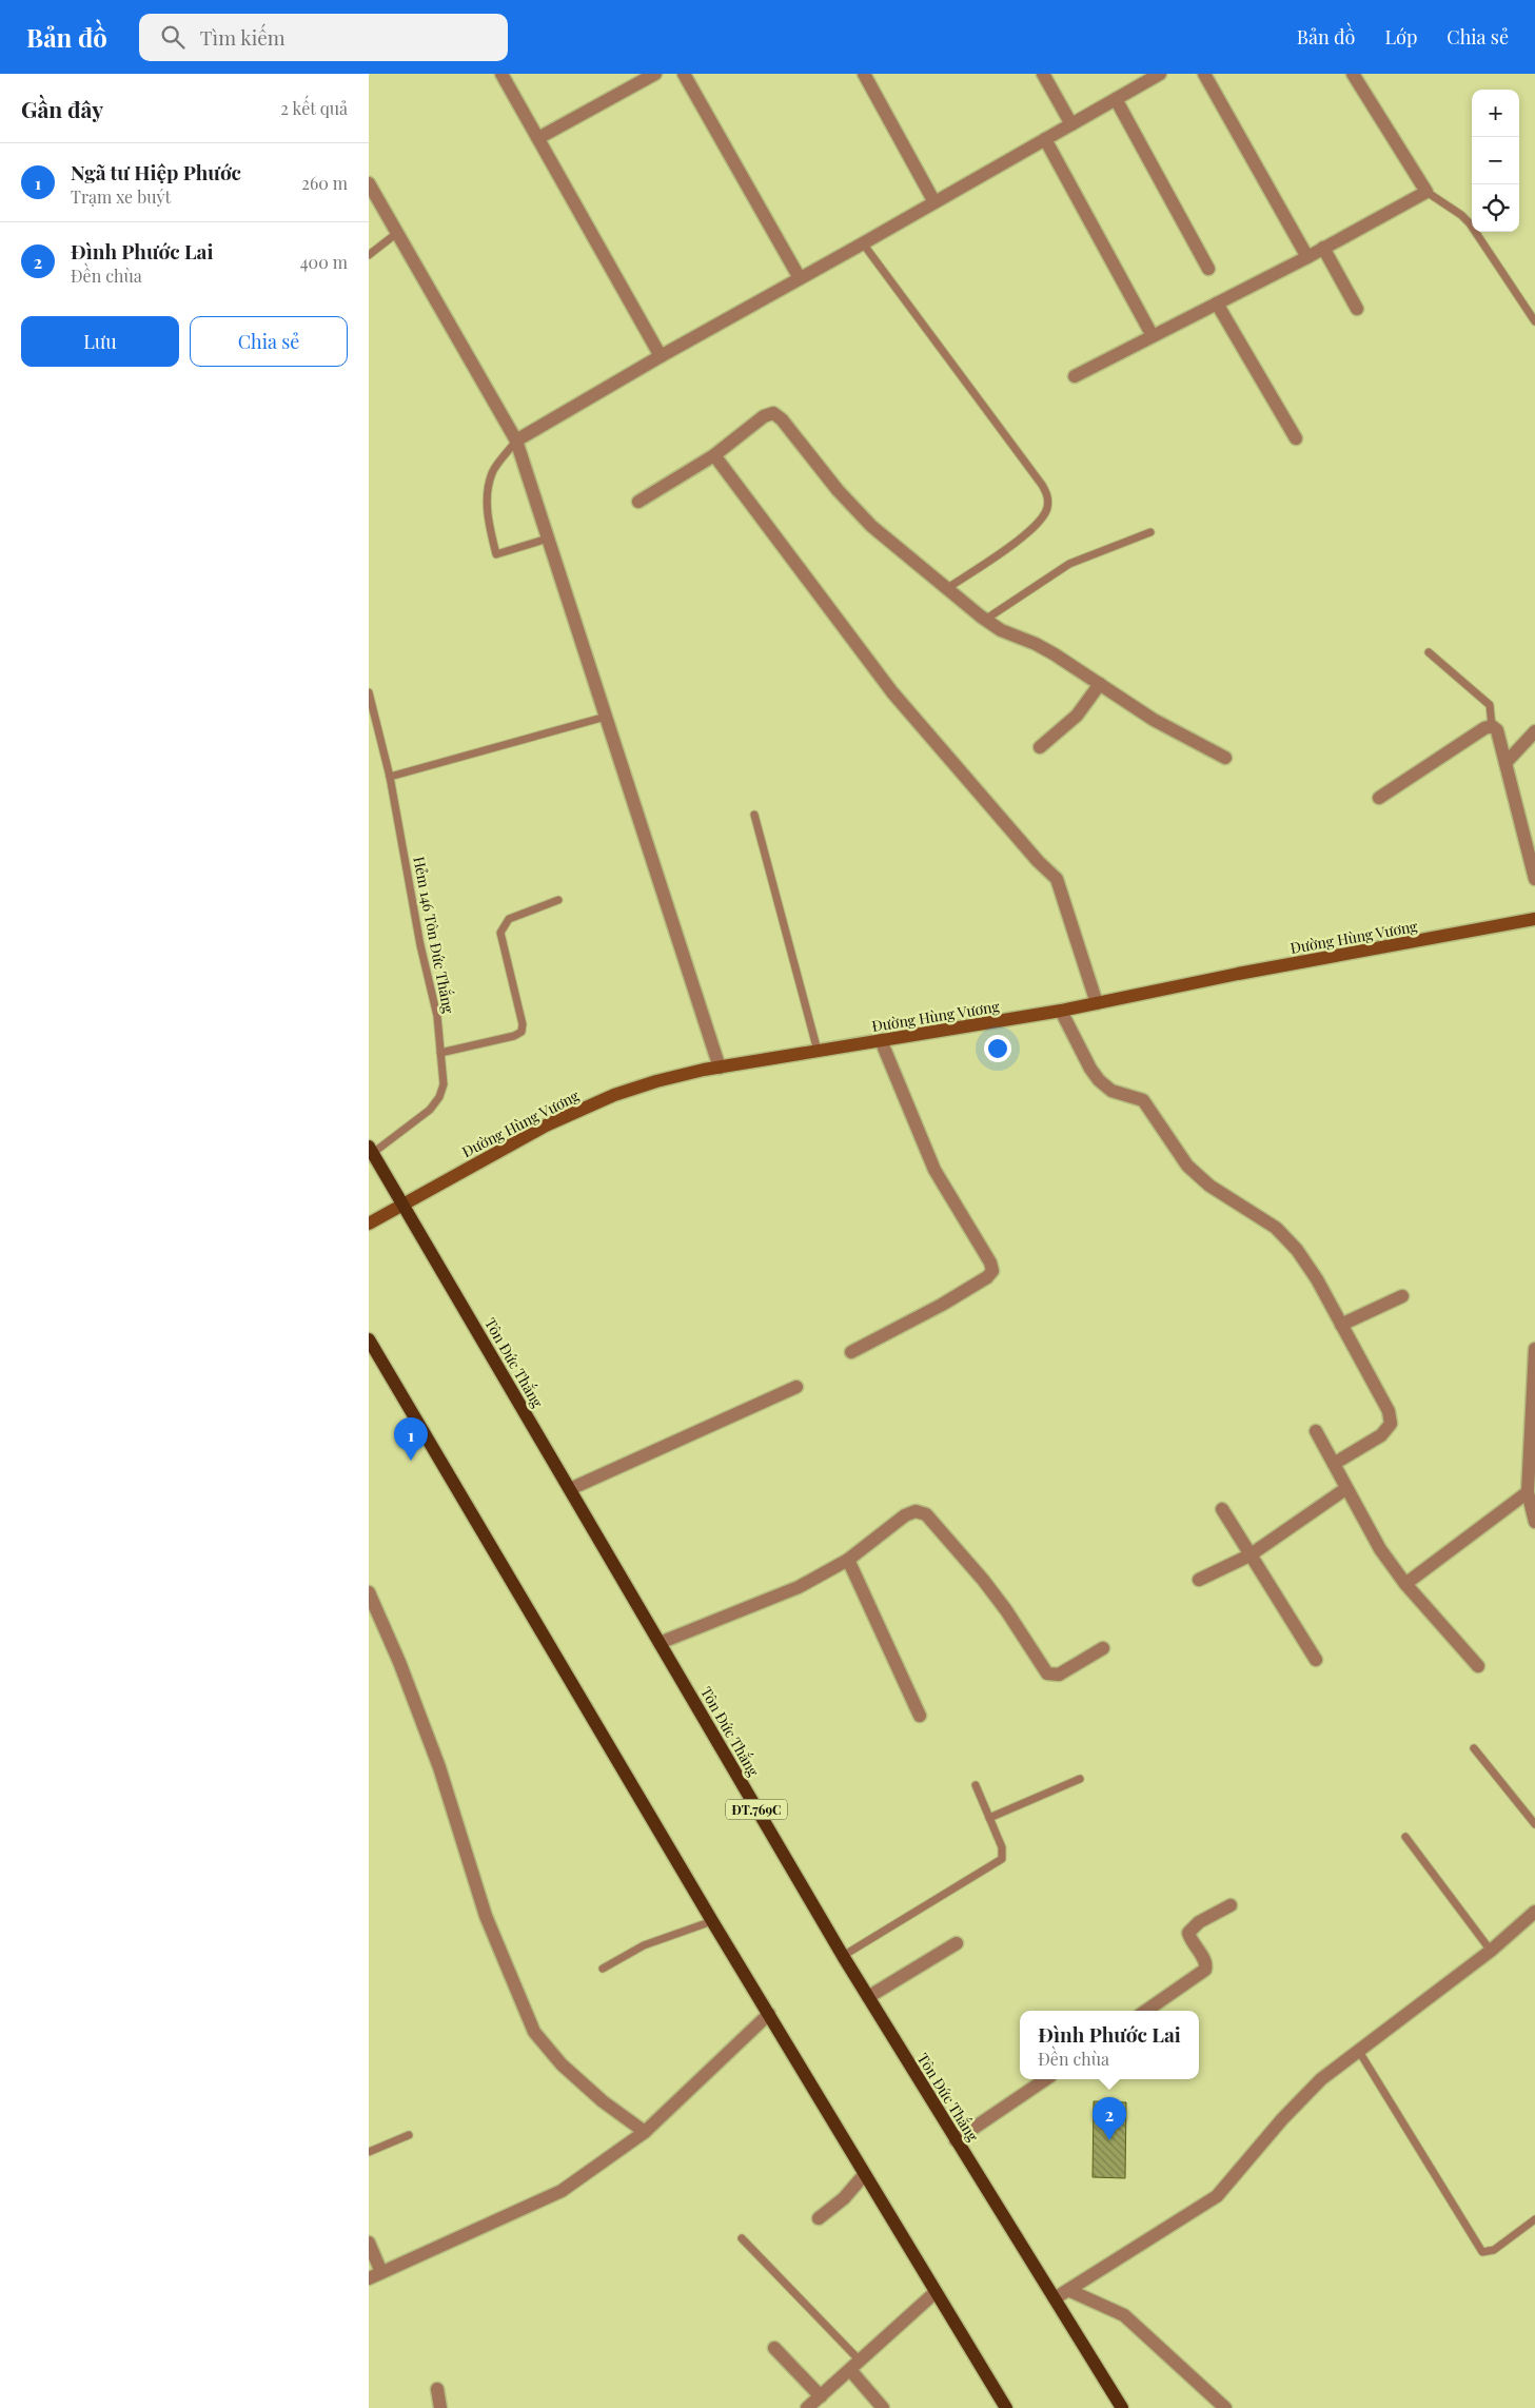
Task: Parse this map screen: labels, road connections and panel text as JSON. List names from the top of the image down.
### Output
{
  "streets": {
    "main road": ["Tôn Đức Thắng", "ĐT.769C"],
    "street": ["Đường Hùng Vương"],
    "lane": ["Hẻm 146 Tôn Đức Thắng"]
  },
  "crossings": [
    ["Hẻm 146 Tôn Đức Thắng", "Tôn Đức Thắng"],
    ["Đường Hùng Vương", "Tôn Đức Thắng"]
  ],
  "page": {
    "header": "Bản đồ",
    "search": "Tìm kiếm",
    "nav": ["Bản đồ", "Lớp", "Chia sẻ"],
    "heading": ["Gần đây", "2 kết quả"],
    "map_buttons": ["+", "−"],
    "list": [
      {
        "mark": "1",
        "name": "Ngã tư Hiệp Phước",
        "note": "Trạm xe buýt",
        "value": "260 m"
      },
      {
        "mark": "2",
        "name": "Đình Phước Lai",
        "note": "Đền chùa",
        "value": "400 m"
      }
    ],
    "buttons": ["Lưu", "Chia sẻ"],
    "pins": ["1", "2"],
    "popup": ["Đình Phước Lai", "Đền chùa"]
  }
}
